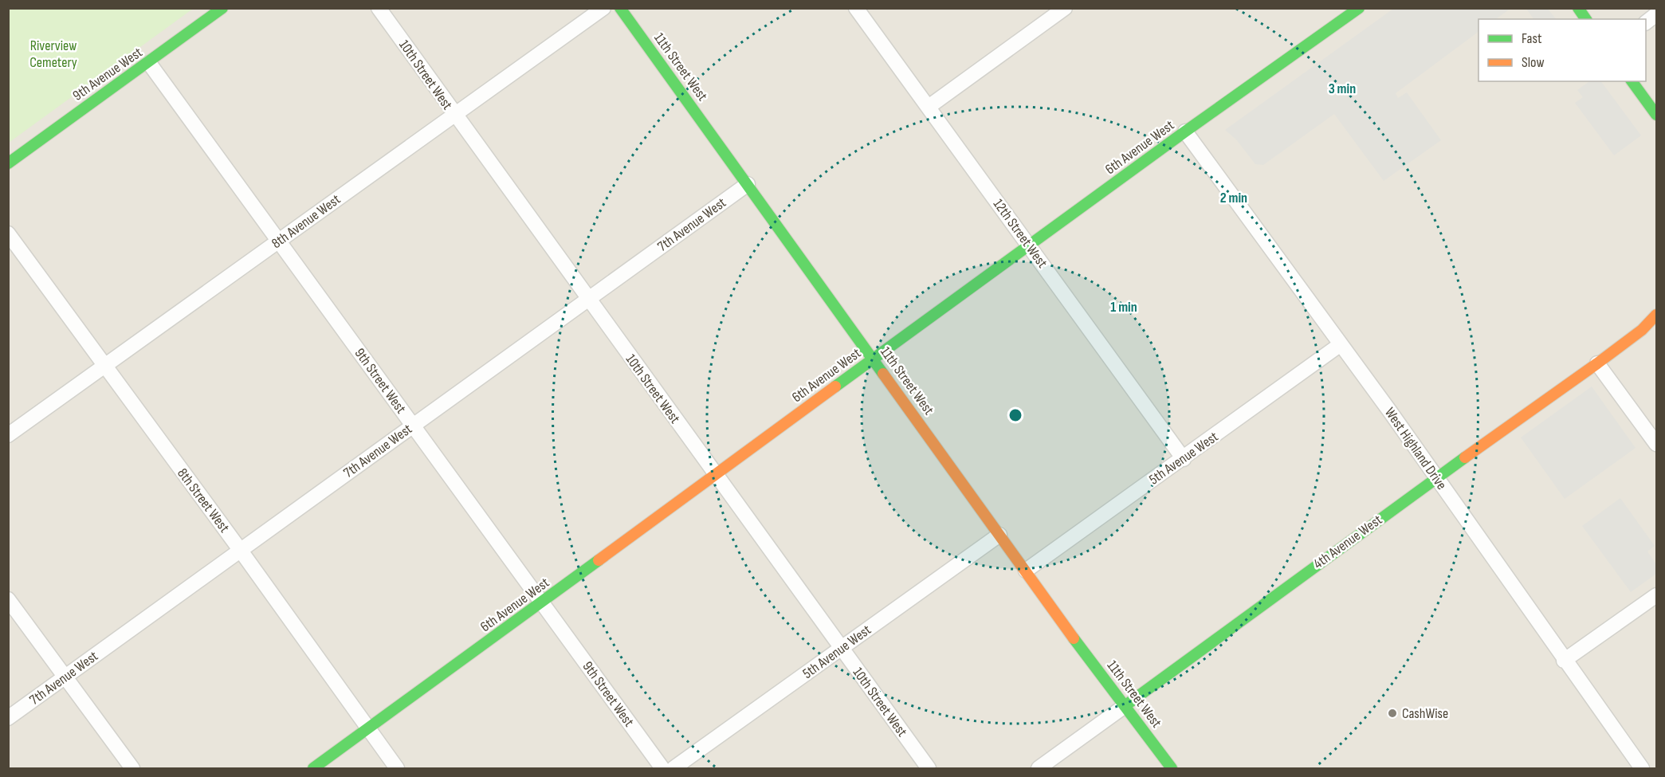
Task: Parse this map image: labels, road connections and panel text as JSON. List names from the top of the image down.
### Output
{
  "streets": {
    "street": [
      "11th Street West",
      "9th Avenue West",
      "10th Street West",
      "6th Avenue West",
      "8th Avenue West",
      "7th Avenue West",
      "12th Street West",
      "9th Street West",
      "West Highland Drive",
      "5th Avenue West",
      "8th Street West",
      "4th Avenue West"
    ]
  },
  "crossings": [
    ["11th Street West", "6th Avenue West"],
    ["11th Street West", "7th Avenue West"],
    ["11th Street West", "5th Avenue West"],
    ["11th Street West", "4th Avenue West"],
    ["9th Avenue West", "9th Street West"],
    ["10th Street West", "6th Avenue West"],
    ["10th Street West", "8th Avenue West"],
    ["10th Street West", "7th Avenue West"],
    ["10th Street West", "5th Avenue West"],
    ["6th Avenue West", "12th Street West"],
    ["6th Avenue West", "9th Street West"],
    ["6th Avenue West", "West Highland Drive"],
    ["6th Avenue West", "8th Street West"],
    ["8th Avenue West", "9th Street West"],
    ["8th Avenue West", "8th Street West"],
    ["7th Avenue West", "9th Street West"],
    ["7th Avenue West", "8th Street West"],
    ["12th Street West", "5th Avenue West"],
    ["West Highland Drive", "5th Avenue West"],
    ["West Highland Drive", "4th Avenue West"]
  ],
  "parks": ["Riverview Cemetery"],
  "places": ["CashWise"],
  "legend": ["Fast", "Slow"],
  "rings": ["3 min", "2 min", "1 min"]
}
